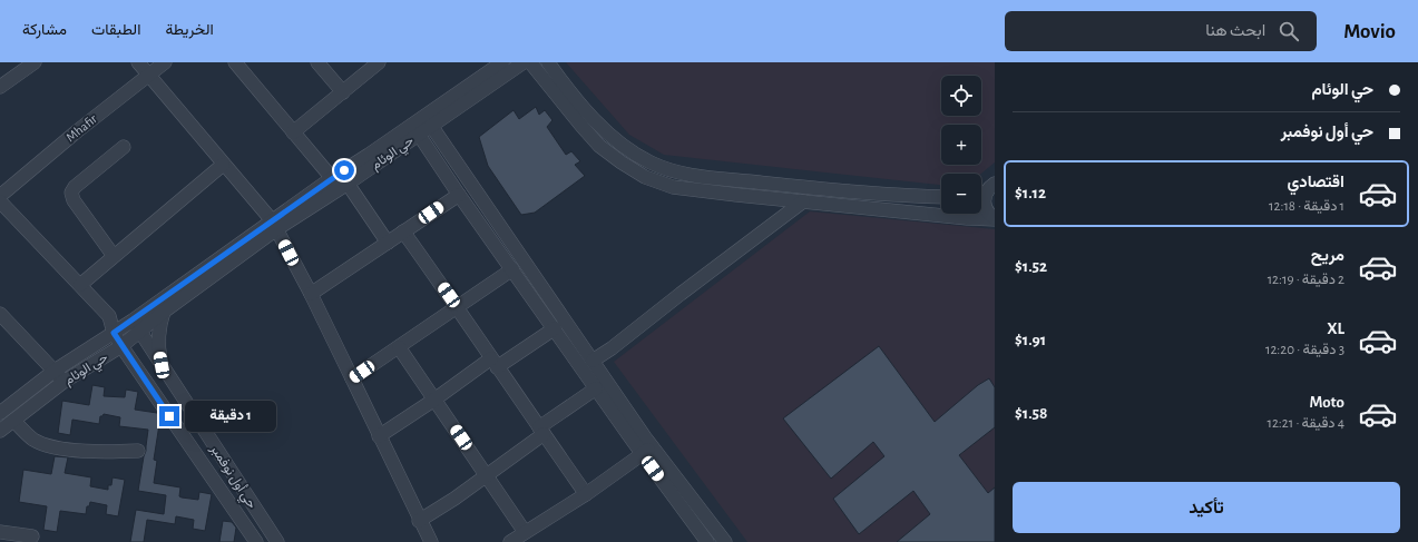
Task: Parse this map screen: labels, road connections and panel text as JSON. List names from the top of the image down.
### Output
{
  "streets": {
    "street": ["Mhafir", "حي الوئام", "حي أول نوفمبر"]
  },
  "crossings": [
    ["حي الوئام", "حي أول نوفمبر"]
  ],
  "page": {
    "header": "Movio",
    "search": "ابحث هنا",
    "nav": ["الخريطة", "الطبقات", "مشاركة"],
    "banner": ["حي الوئام", "حي أول نوفمبر"],
    "map_buttons": ["+", "−"],
    "list": [
      {
        "name": "اقتصادي",
        "note": "1 دقيقة · 12:18",
        "value": "$1.12"
      },
      {
        "name": "مريح",
        "note": "2 دقيقة · 12:19",
        "value": "$1.52"
      },
      {
        "name": "XL",
        "note": "3 دقيقة · 12:20",
        "value": "$1.91"
      },
      {
        "name": "Moto",
        "note": "4 دقيقة · 12:21",
        "value": "$1.58"
      }
    ],
    "bubble": "1 دقيقة",
    "buttons": "تأكيد"
  }
}
